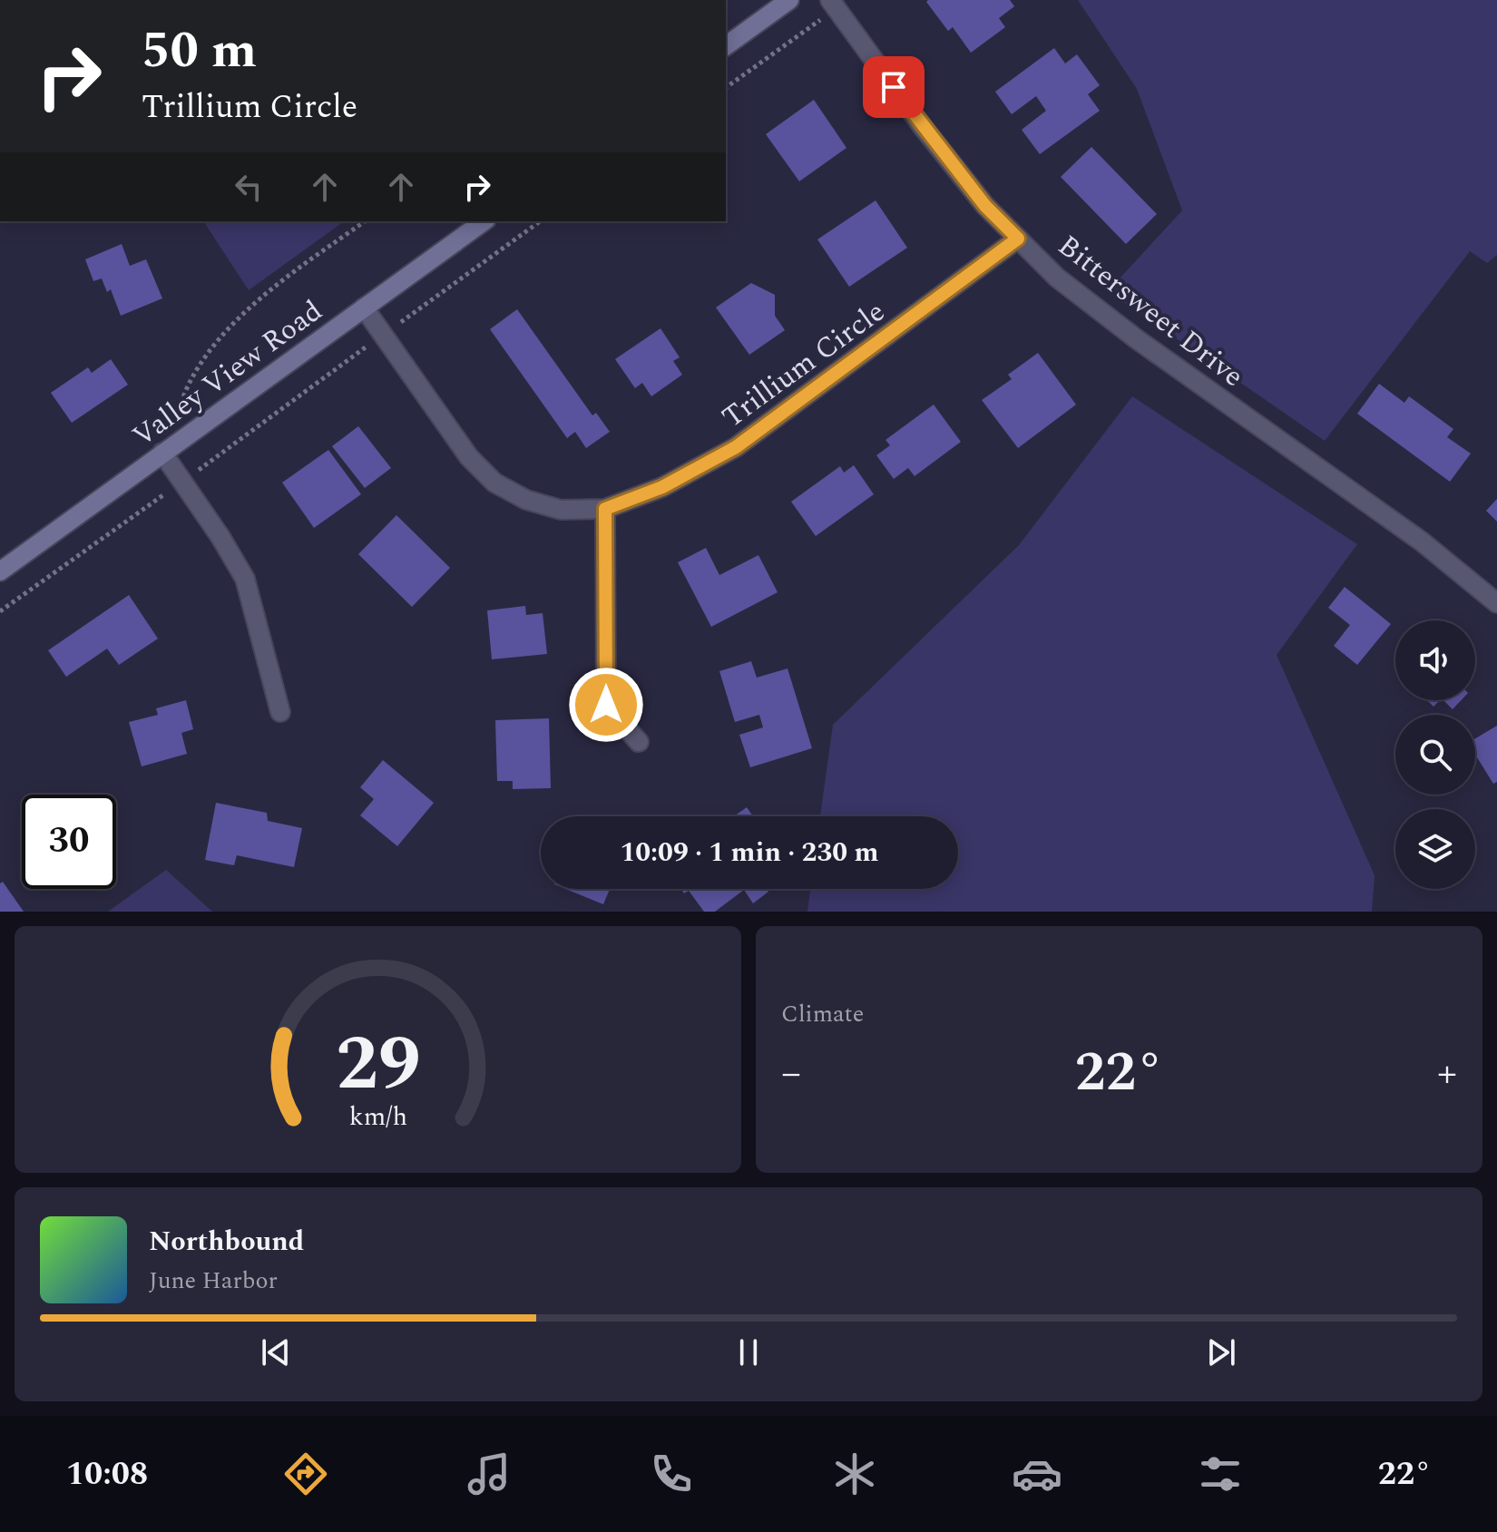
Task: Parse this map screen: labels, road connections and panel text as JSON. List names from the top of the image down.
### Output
{
  "streets": {
    "main road": ["Valley View Road"],
    "street": ["Bittersweet Drive", "Trillium Circle"]
  },
  "crossings": [
    ["Bittersweet Drive", "Trillium Circle"],
    ["Trillium Circle", "Valley View Road"]
  ],
  "page": {
    "turn": ["50 m", "Trillium Circle"],
    "limit": "30",
    "trip": "10:09 · 1 min · 230 m",
    "tile": "Climate",
    "heat": ["−", "22°", "+"],
    "song": ["Northbound", "June Harbor"],
    "tabs": ["10:08", "22°"],
    "gauge": ["29", "km/h"]
  }
}
